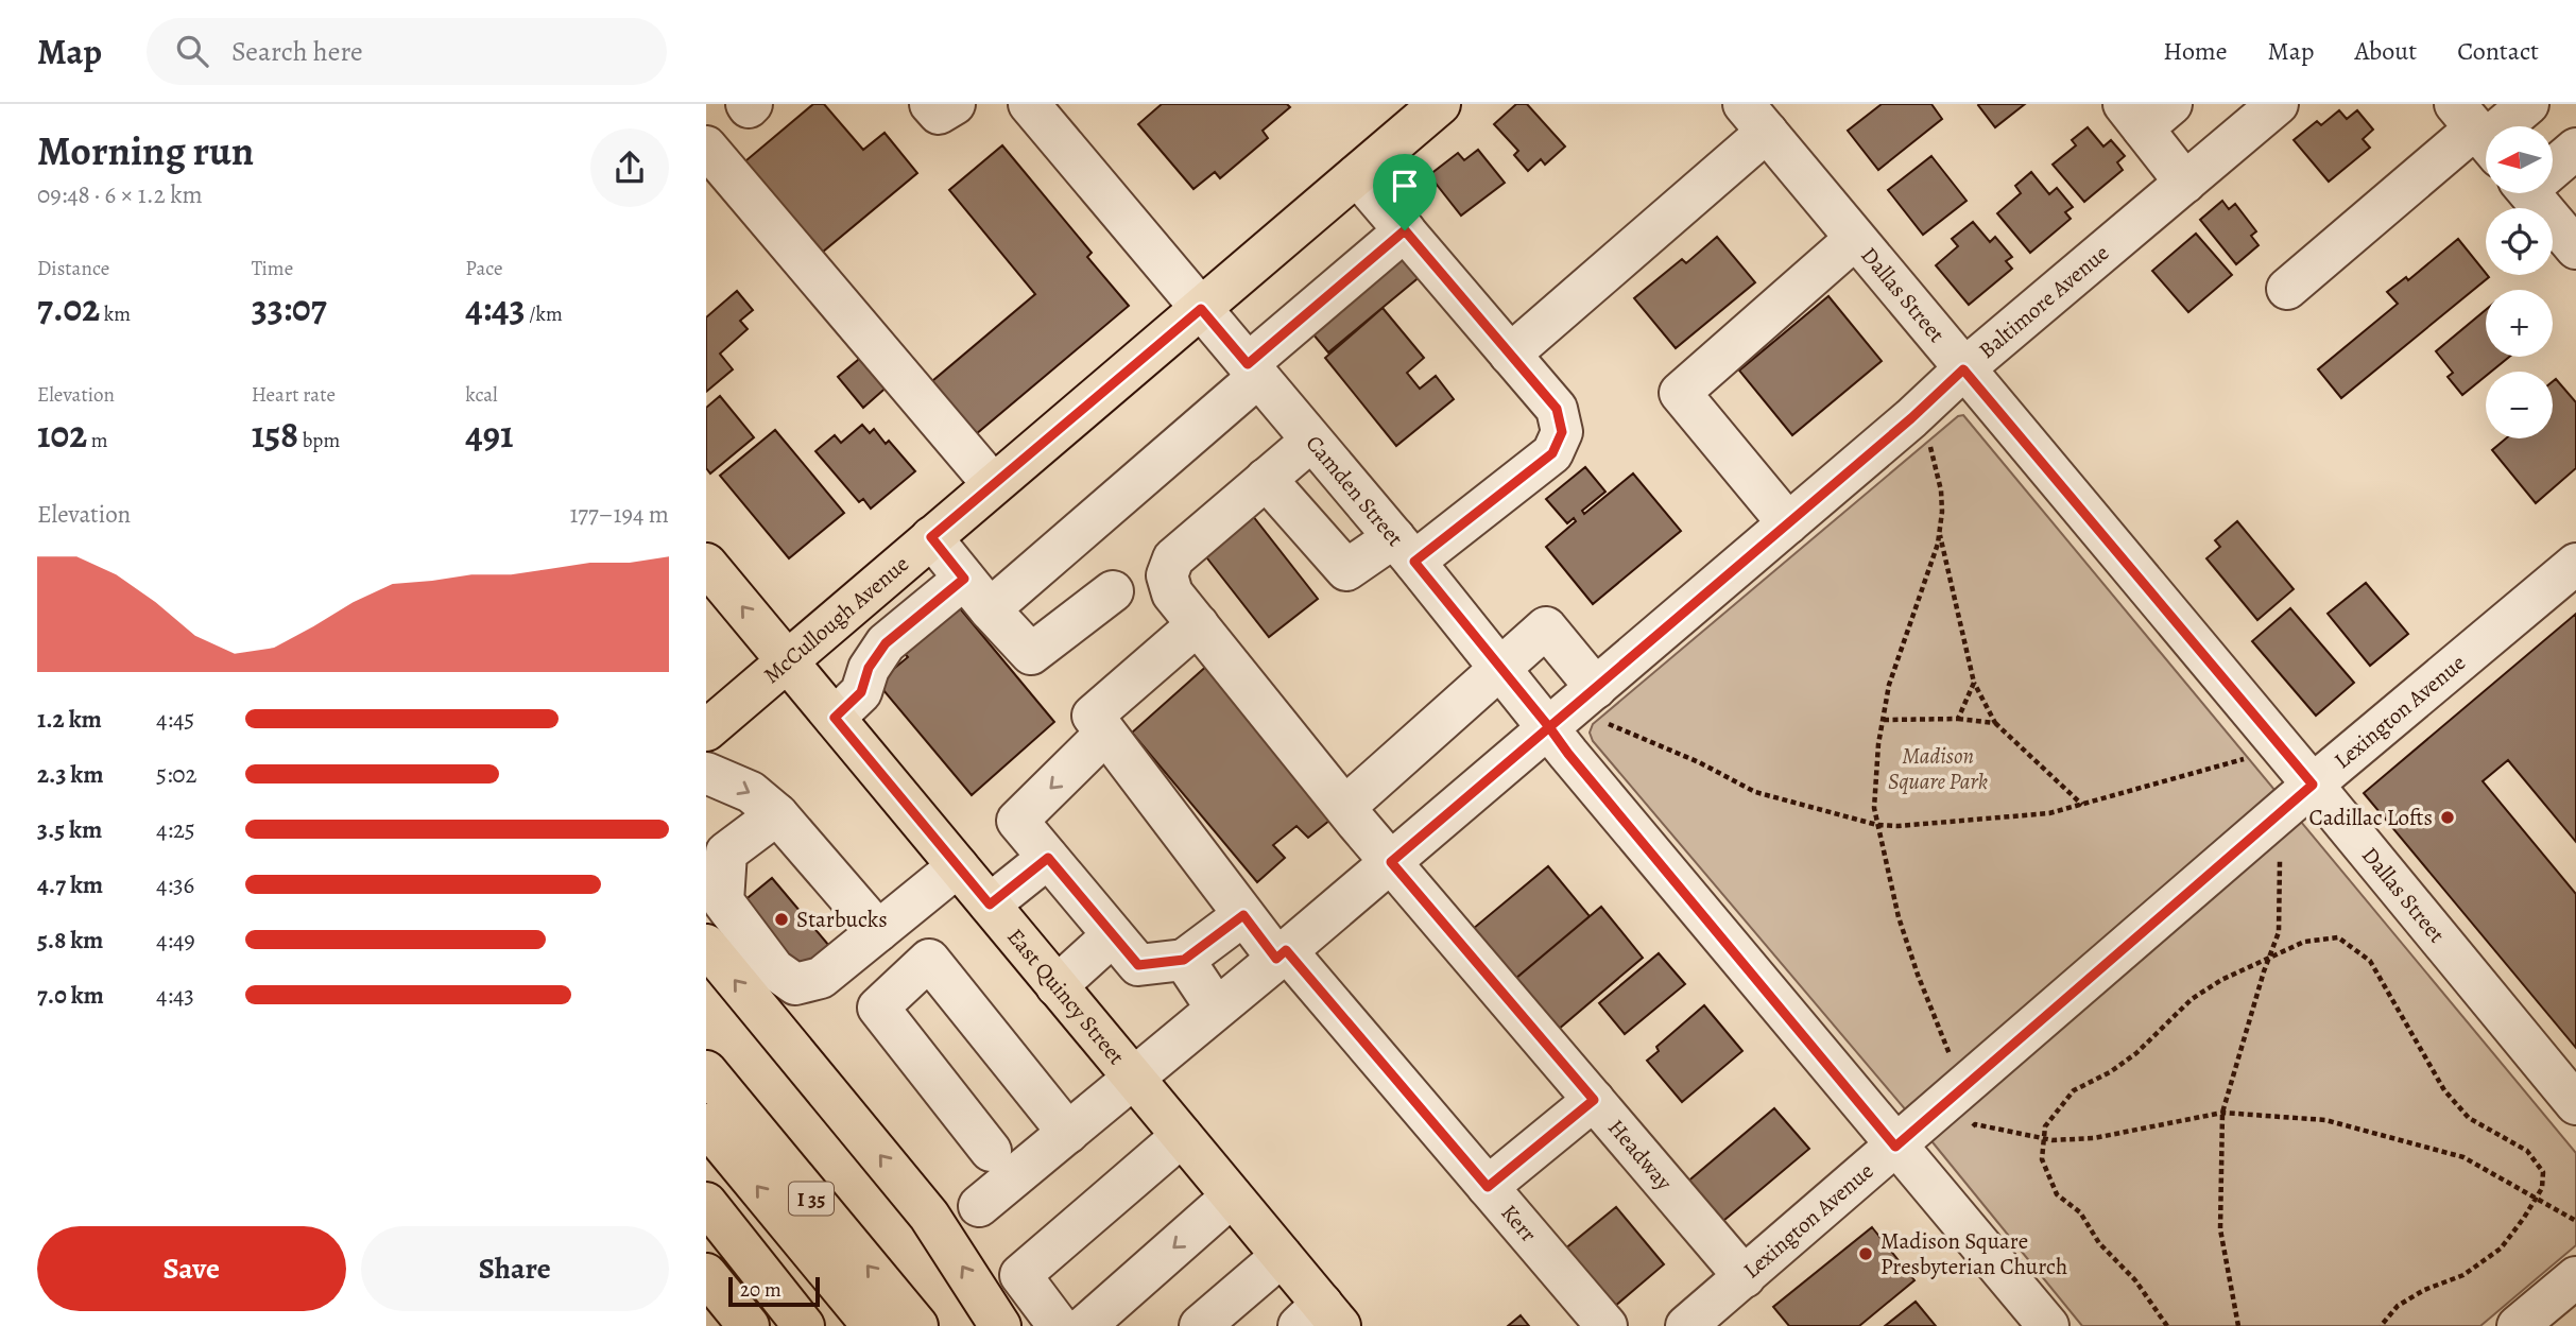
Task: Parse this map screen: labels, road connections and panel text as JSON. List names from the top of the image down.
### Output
{
  "streets": {
    "main road": ["McCullough Avenue", "East Quincy Street", "I 35"],
    "street": [
      "Dallas Street",
      "Baltimore Avenue",
      "Camden Street",
      "Lexington Avenue",
      "Headway",
      "Kerr"
    ]
  },
  "crossings": [
    ["Dallas Street", "Baltimore Avenue"],
    ["Dallas Street", "Lexington Avenue"],
    ["Baltimore Avenue", "Camden Street"],
    ["Baltimore Avenue", "East Quincy Street"],
    ["Baltimore Avenue", "Headway"],
    ["Baltimore Avenue", "Kerr"],
    ["Camden Street", "McCullough Avenue"],
    ["Camden Street", "Lexington Avenue"],
    ["Camden Street", "Headway"],
    ["McCullough Avenue", "East Quincy Street"],
    ["Lexington Avenue", "Headway"]
  ],
  "parks": ["Madison Square Park"],
  "places": ["Cadillac Lofts", "Starbucks", "Madison Square Presbyterian Church"],
  "scale_bar": "20 m",
  "north": "left",
  "page": {
    "header": "Map",
    "search": "Search here",
    "nav": [
      "Home",
      "Map",
      "About",
      "Contact"
    ],
    "heading": ["Morning run", "09:48 · 6 × 1.2 km"],
    "map_buttons": ["+", "−"],
    "stats": [
      ["Distance", "7.02 km"],
      ["Time", "33:07"],
      ["Pace", "4:43 /km"],
      ["Elevation", "102 m"],
      ["Heart rate", "158 bpm"],
      ["kcal", "491"]
    ],
    "chart": ["Elevation", "177–194 m"],
    "list": [
      {
        "name": "1.2 km",
        "note": "4:45"
      },
      {
        "name": "2.3 km",
        "note": "5:02"
      },
      {
        "name": "3.5 km",
        "note": "4:25"
      },
      {
        "name": "4.7 km",
        "note": "4:36"
      },
      {
        "name": "5.8 km",
        "note": "4:49"
      },
      {
        "name": "7.0 km",
        "note": "4:43"
      }
    ],
    "buttons": ["Save", "Share"],
    "scale": "20 m"
  }
}
